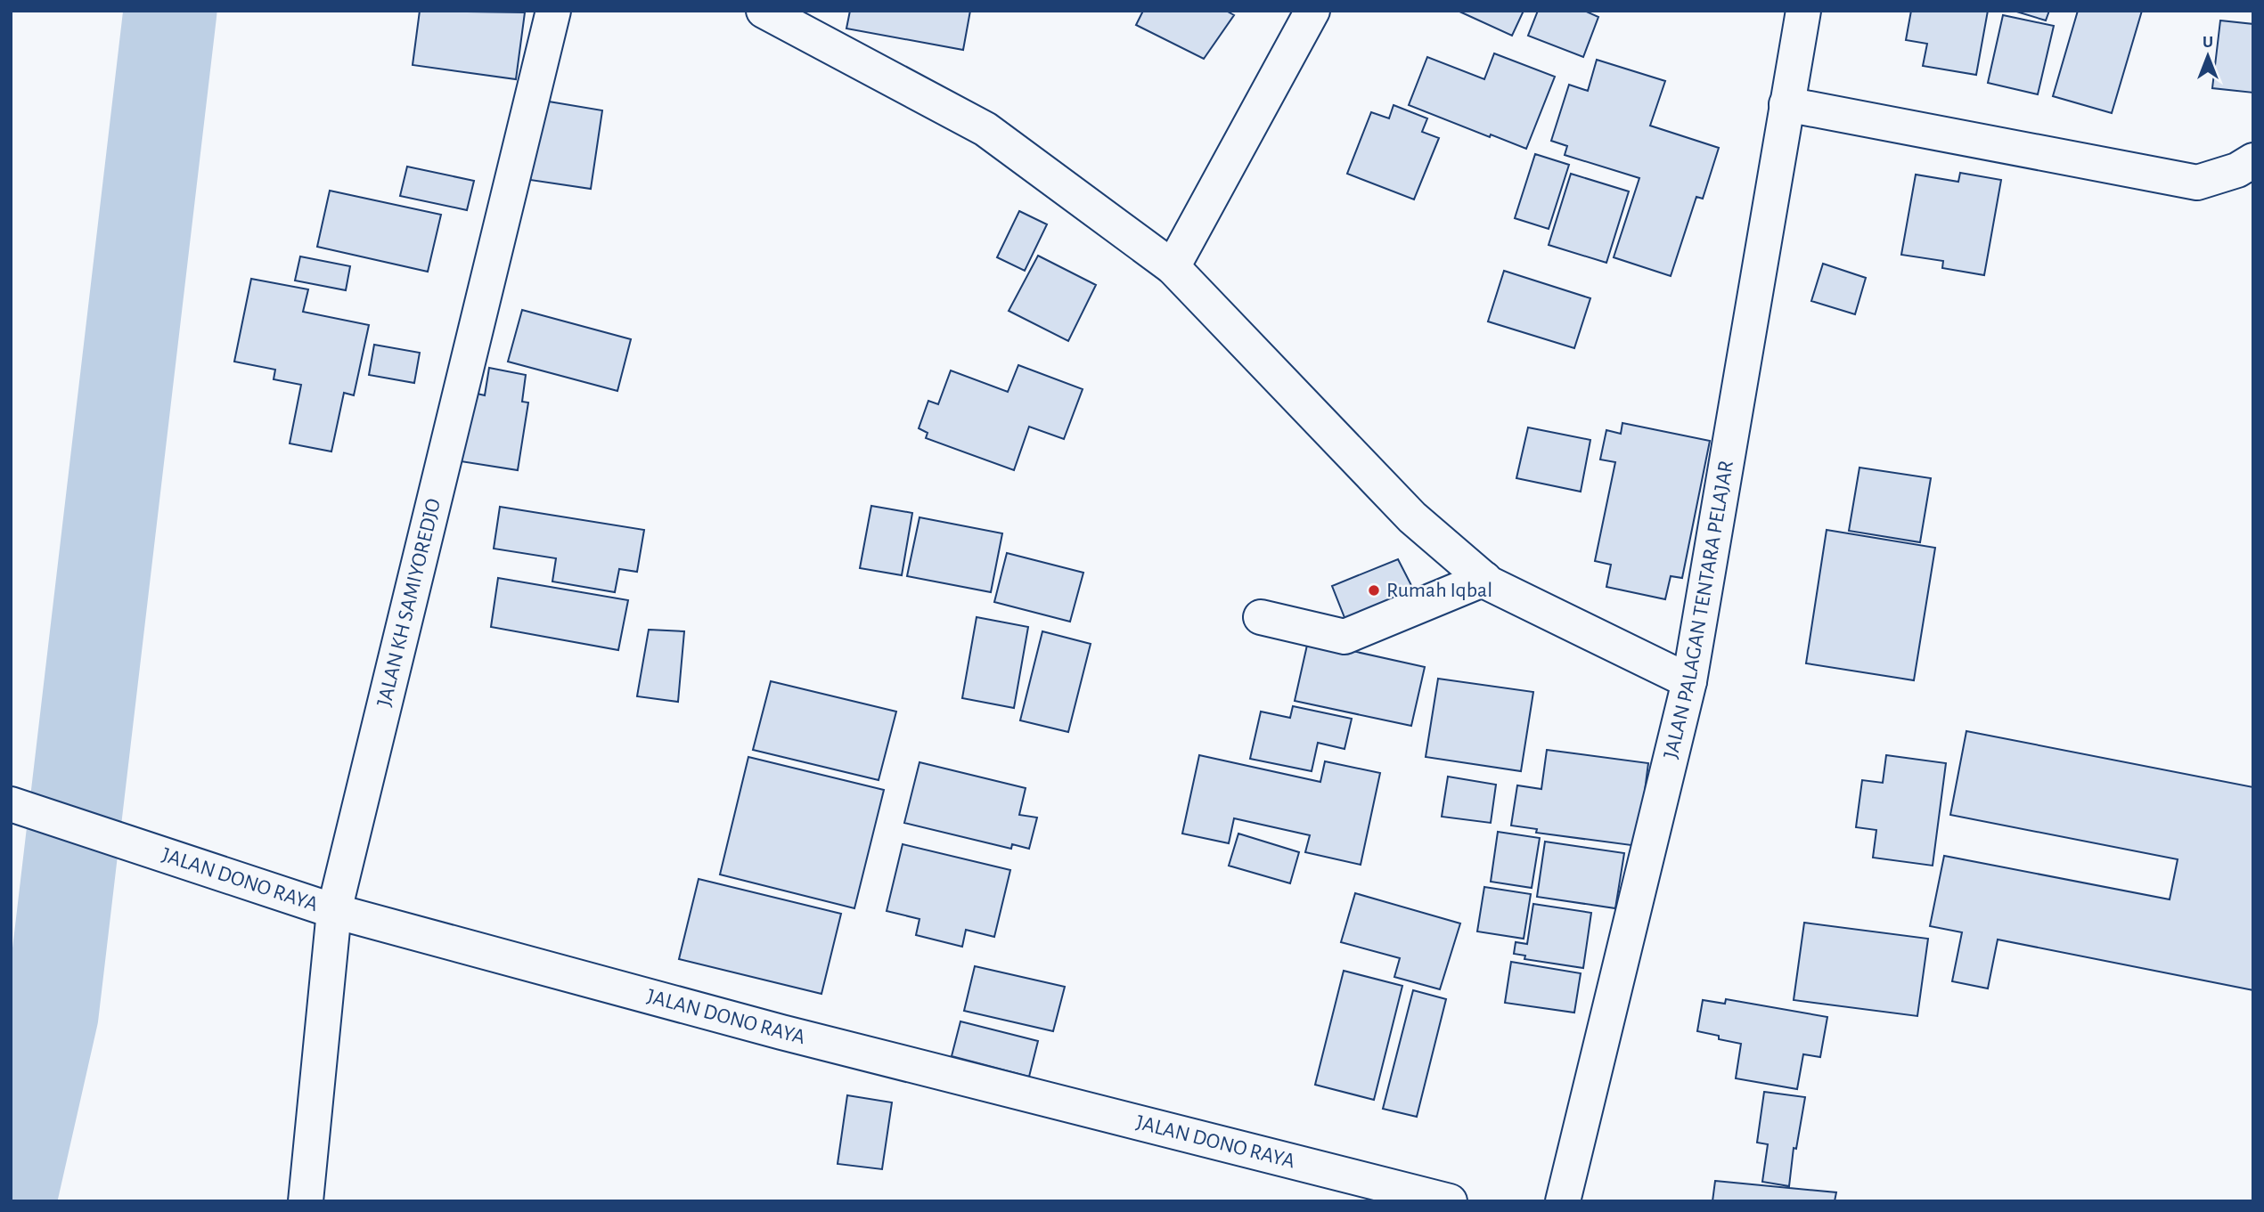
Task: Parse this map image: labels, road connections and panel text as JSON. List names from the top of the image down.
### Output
{
  "streets": {
    "street": ["JALAN KH SAMIYOREDJO", "JALAN PALAGAN TENTARA PELAJAR", "JALAN DONO RAYA"]
  },
  "crossings": [
    ["JALAN KH SAMIYOREDJO", "JALAN DONO RAYA"]
  ],
  "places": ["Rumah Iqbal"],
  "north": "top"
}
